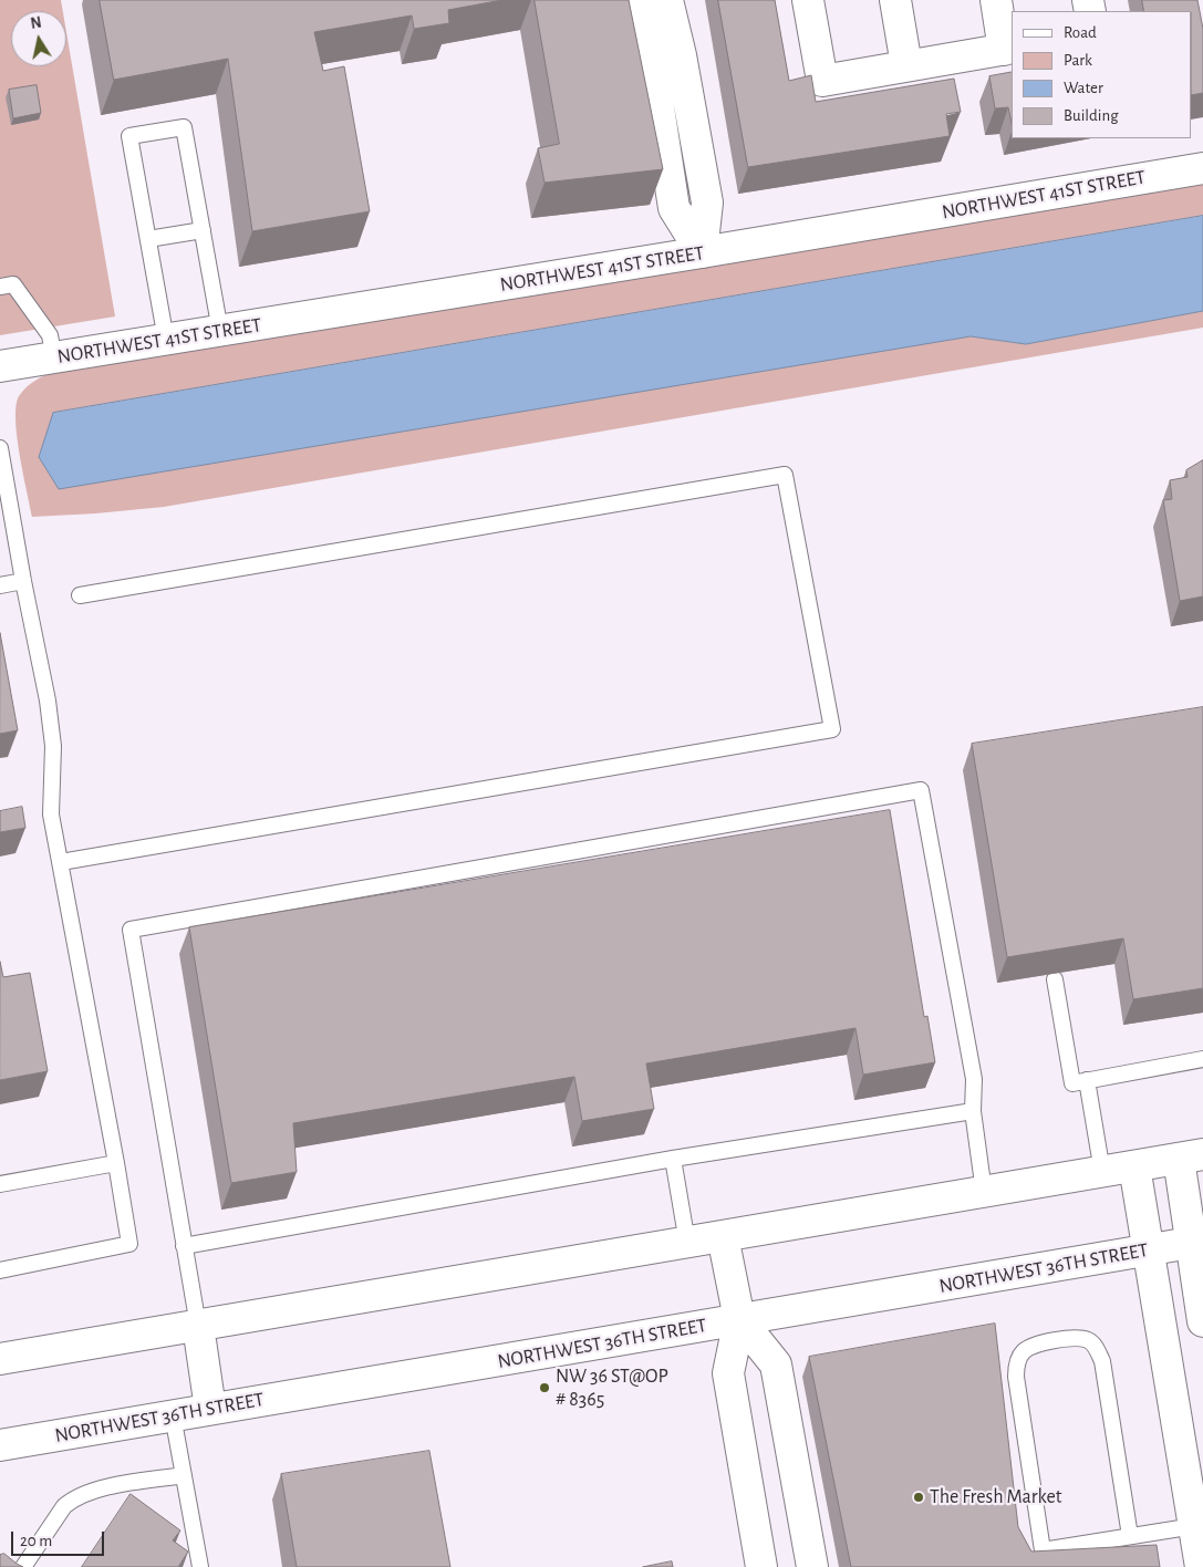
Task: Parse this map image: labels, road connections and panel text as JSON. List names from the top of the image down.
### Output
{
  "streets": {
    "street": ["NORTHWEST 41ST STREET", "NORTHWEST 36TH STREET"]
  },
  "places": ["NW 36 ST@OP # 8365", "The Fresh Market"],
  "legend": [
    "Road",
    "Park",
    "Water",
    "Building"
  ],
  "scale_bar": "20 m",
  "north": "top"
}
